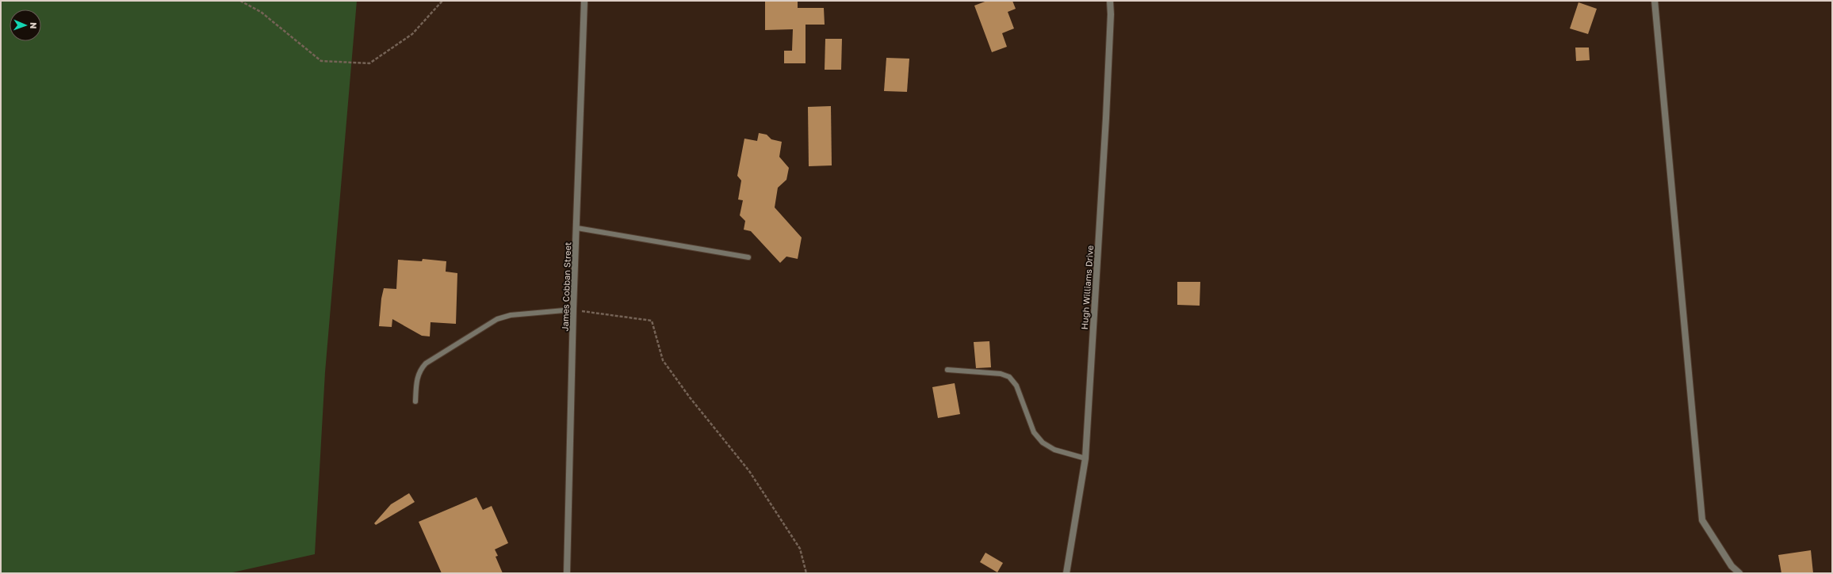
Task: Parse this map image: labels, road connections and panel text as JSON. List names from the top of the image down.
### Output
{
  "streets": {
    "street": ["James Cobban Street", "Hugh Williams Drive"]
  },
  "north": "right"
}
